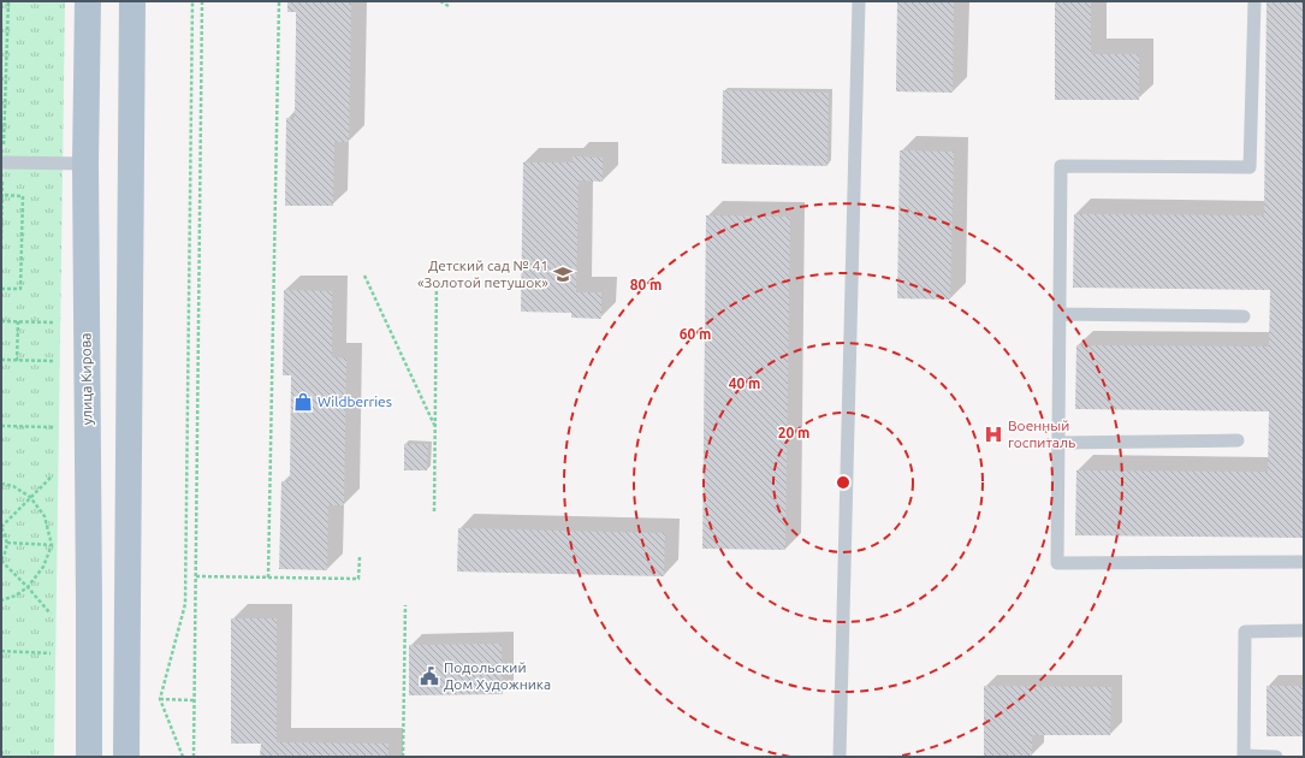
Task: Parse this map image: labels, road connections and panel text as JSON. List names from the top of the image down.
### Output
{
  "streets": {
    "main road": ["улица Кирова"]
  },
  "places": {
    "school or university": ["Детский сад № 41 «Золотой петушок»"],
    "shop": ["Wildberries"],
    "hospital": ["Военный госпиталь"],
    "public building": ["Подольский Дом Художника"]
  },
  "rings": [
    "80 m",
    "60 m",
    "40 m",
    "20 m"
  ]
}
